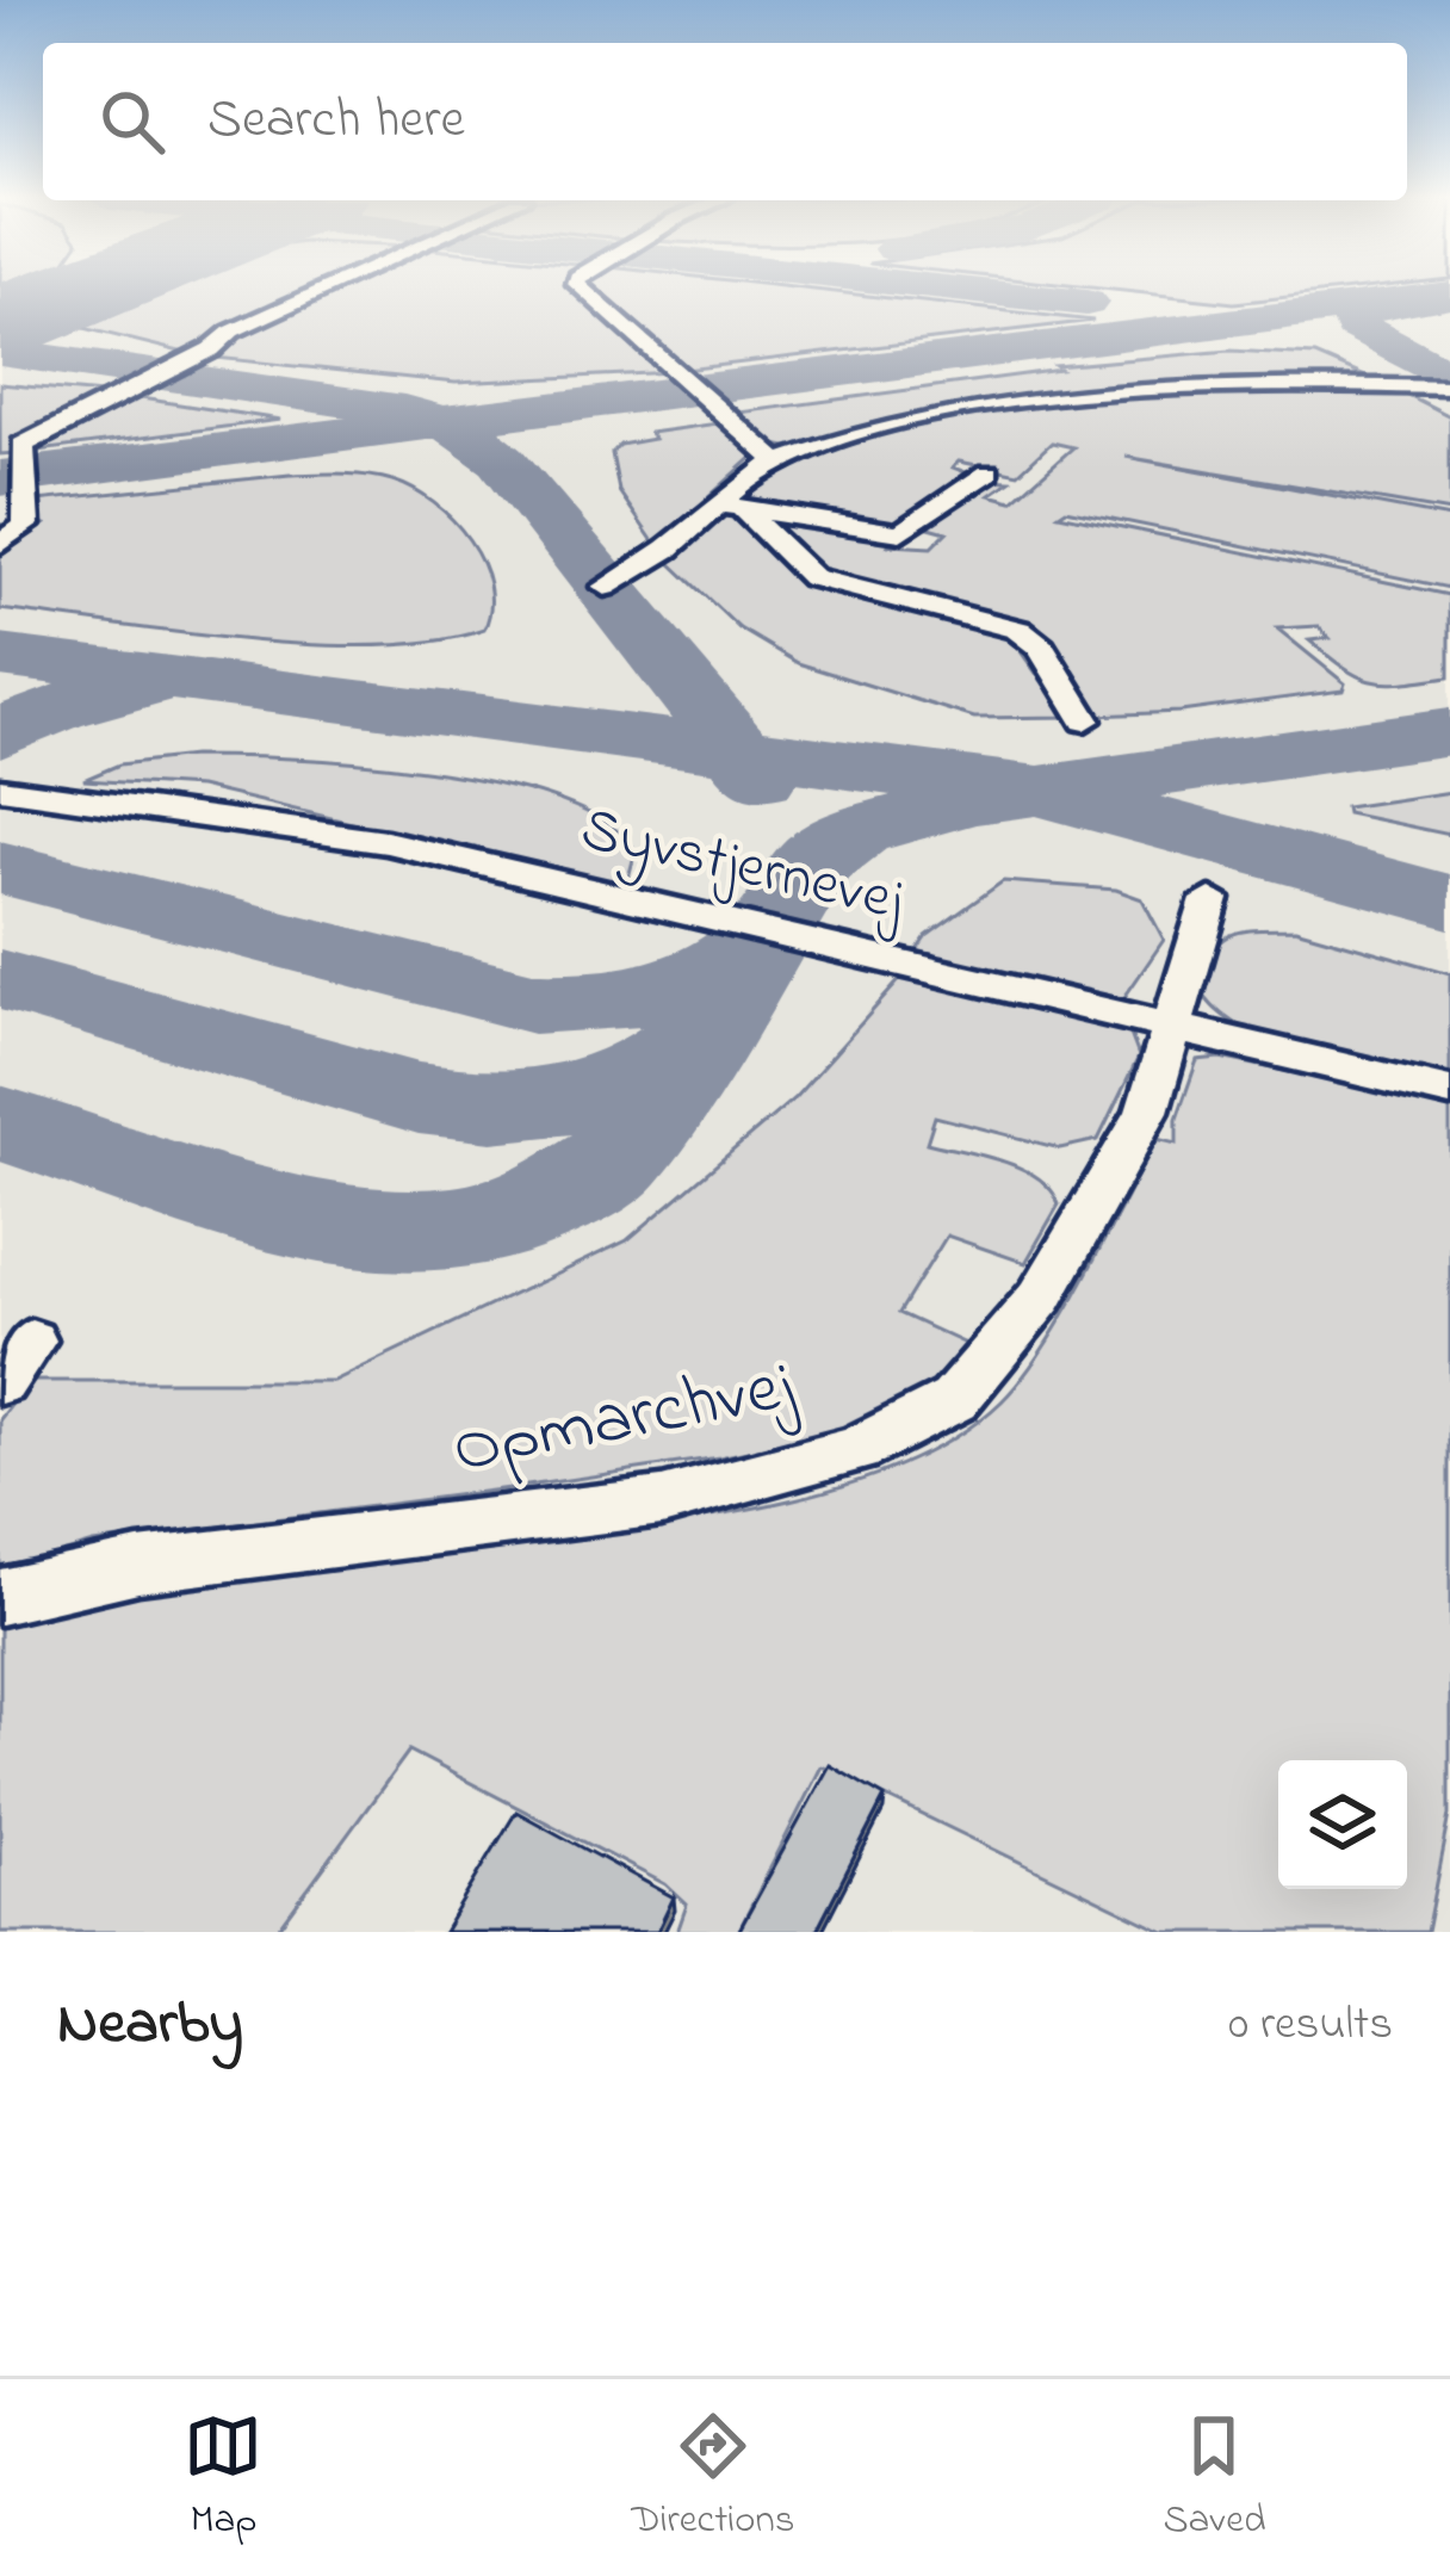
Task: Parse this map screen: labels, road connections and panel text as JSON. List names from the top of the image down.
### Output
{
  "streets": {
    "lane": ["Syvstjernevej", "Opmarchvej"]
  },
  "crossings": [
    ["Syvstjernevej", "Opmarchvej"]
  ],
  "page": {
    "search": "Search here",
    "heading": ["Nearby", "0 results"],
    "nav": ["Map", "Directions", "Saved"]
  }
}
